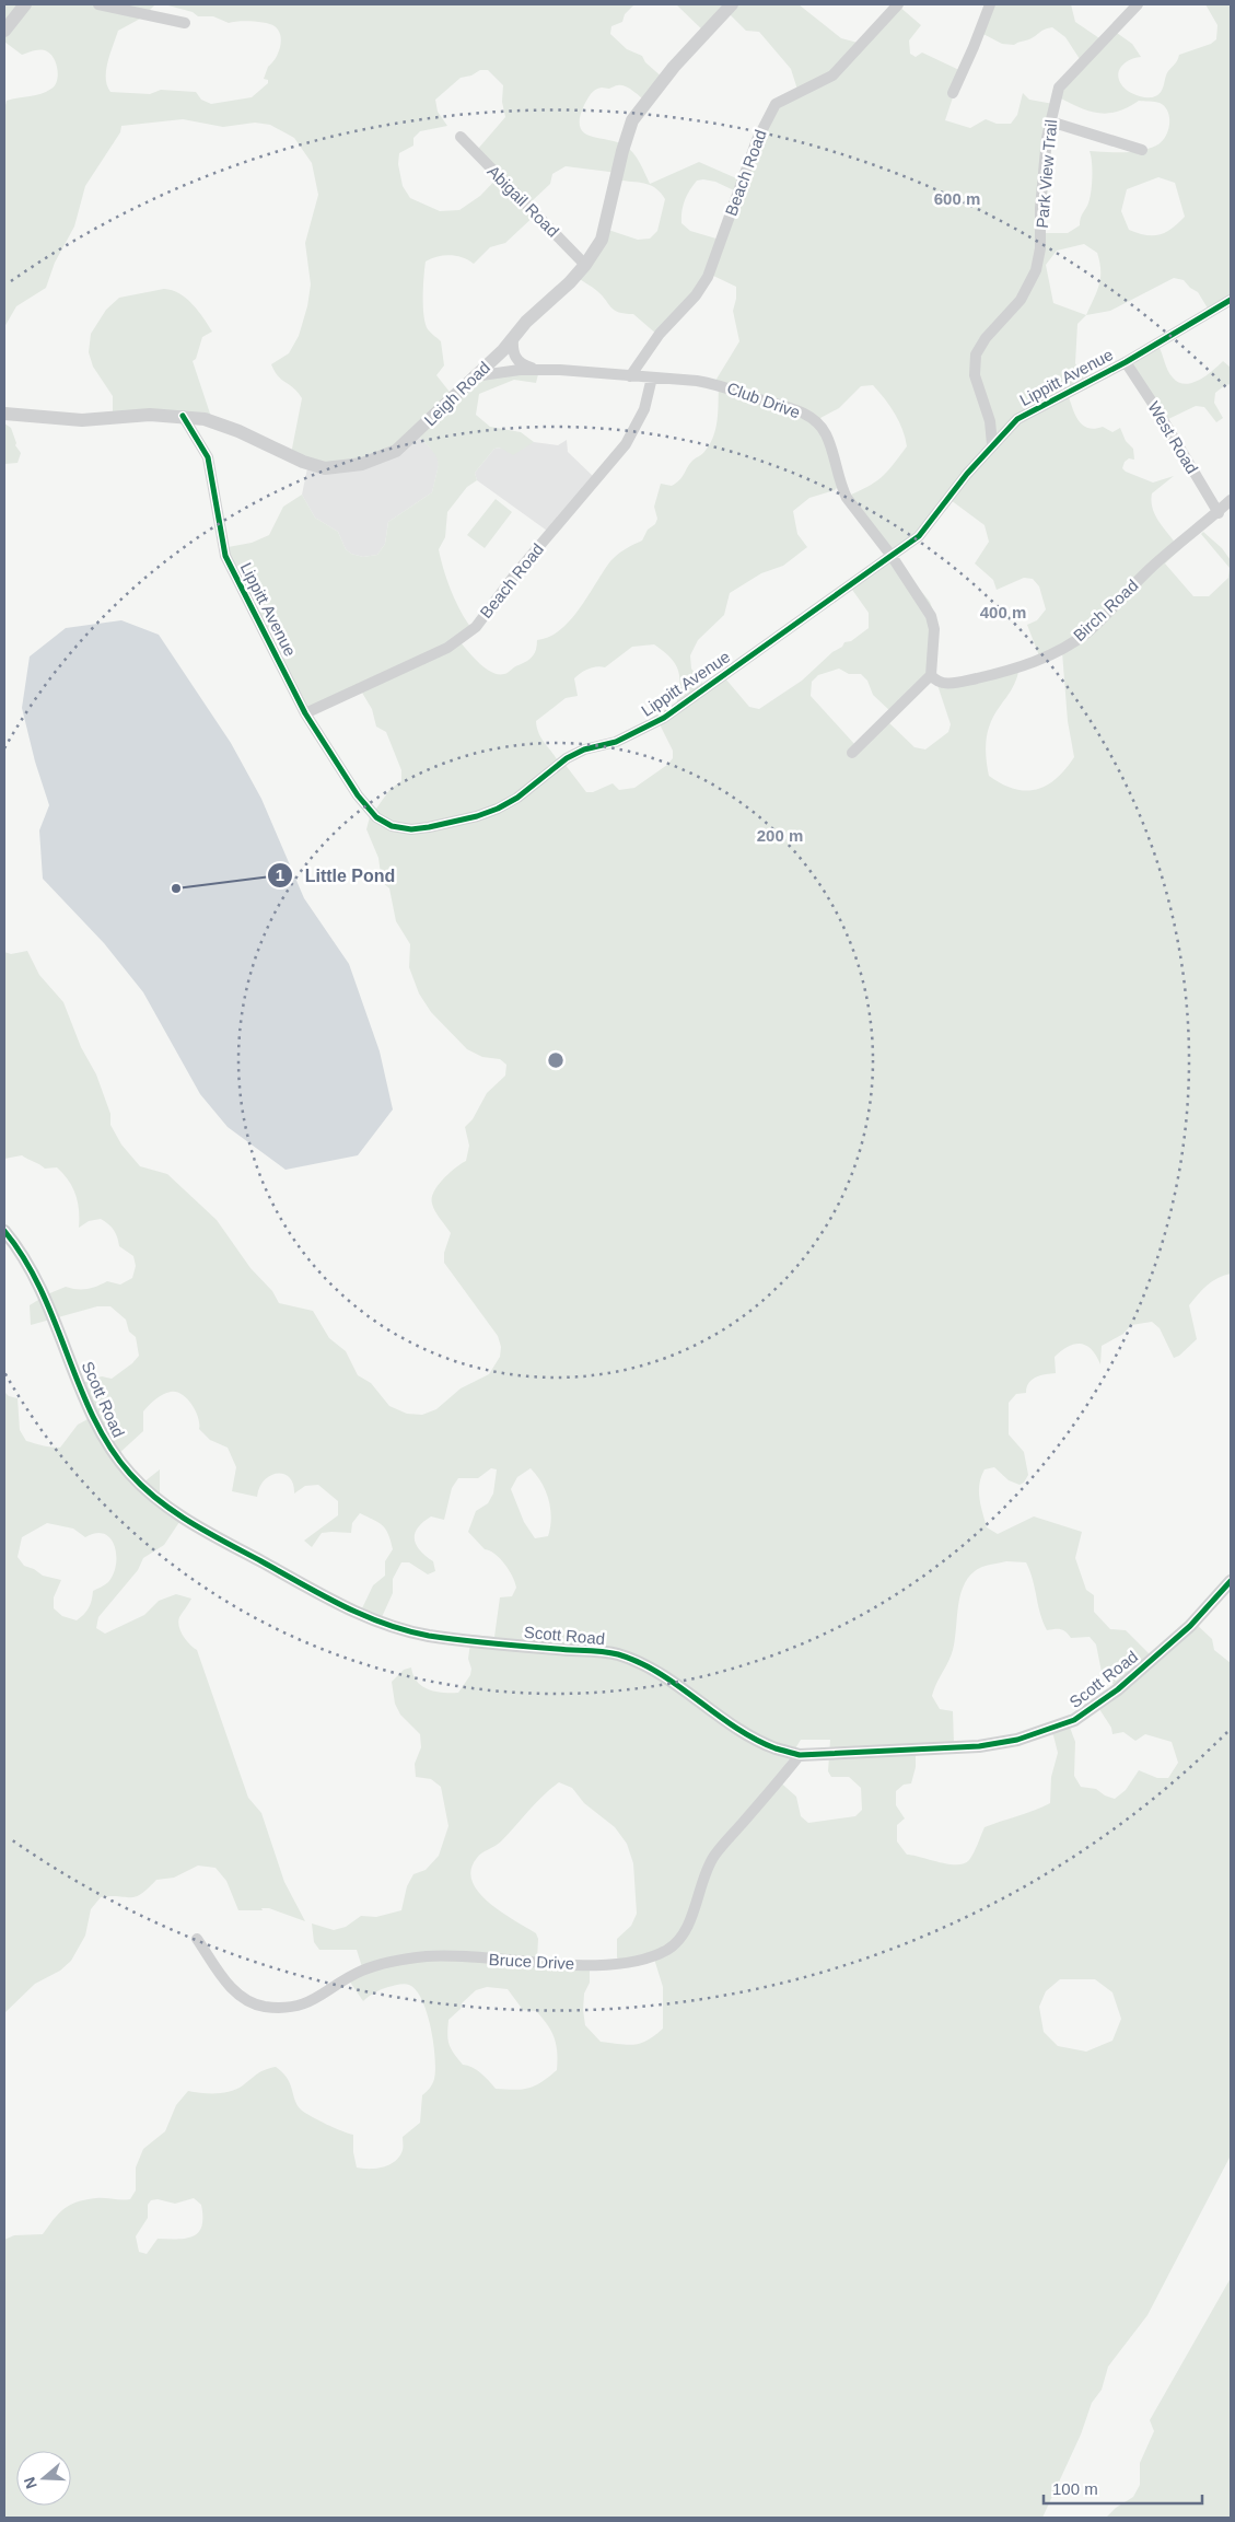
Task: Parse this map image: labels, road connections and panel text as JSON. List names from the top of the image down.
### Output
{
  "streets": {
    "street": [
      "Beach Road",
      "Park View Trail",
      "Abigail Road",
      "Lippitt Avenue",
      "Leigh Road",
      "Club Drive",
      "West Road",
      "Birch Road",
      "Scott Road",
      "Bruce Drive"
    ]
  },
  "crossings": [
    ["Beach Road", "Lippitt Avenue"],
    ["Beach Road", "Club Drive"],
    ["Park View Trail", "Lippitt Avenue"],
    ["Abigail Road", "Leigh Road"],
    ["Lippitt Avenue", "Leigh Road"],
    ["Lippitt Avenue", "Club Drive"],
    ["Lippitt Avenue", "West Road"],
    ["Leigh Road", "Club Drive"],
    ["Club Drive", "Birch Road"],
    ["West Road", "Birch Road"],
    ["Scott Road", "Bruce Drive"]
  ],
  "places": ["Little Pond"],
  "scale_bar": "100 m",
  "north": "left",
  "rings": ["600 m", "400 m", "200 m"]
}
